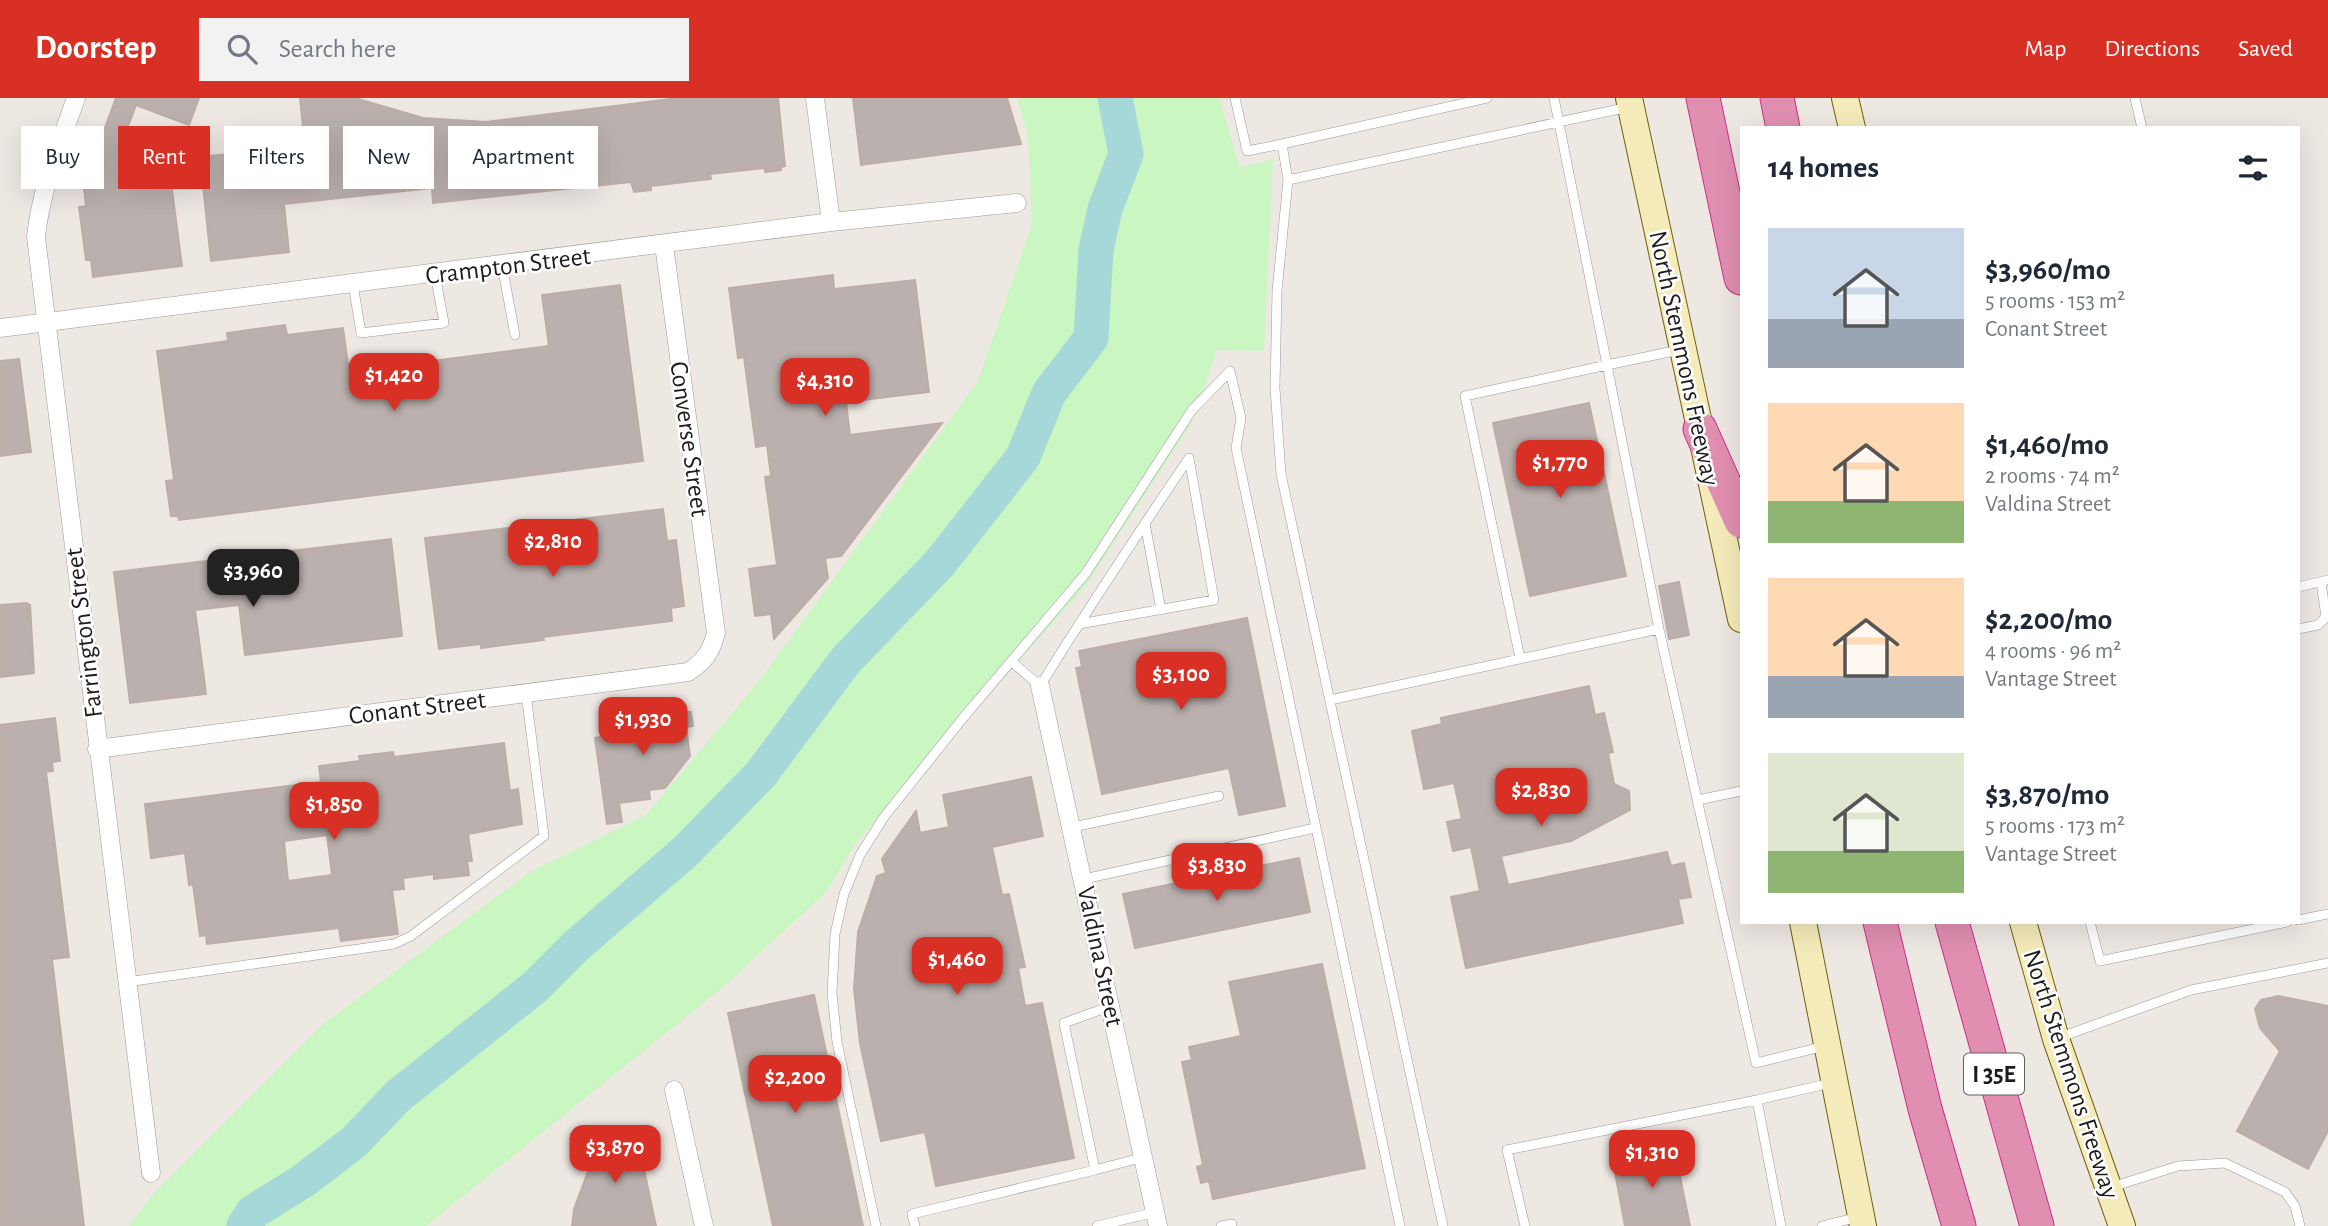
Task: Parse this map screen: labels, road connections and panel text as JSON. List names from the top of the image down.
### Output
{
  "streets": {
    "highway": ["I 35E"],
    "main road": ["North Stemmons Freeway"],
    "street": [
      "Crampton Street",
      "Converse Street",
      "Farrington Street",
      "Conant Street",
      "Valdina Street"
    ]
  },
  "crossings": [
    ["Crampton Street", "Converse Street"],
    ["Crampton Street", "Farrington Street"],
    ["Converse Street", "Conant Street"],
    ["Farrington Street", "Conant Street"]
  ],
  "page": {
    "header": "Doorstep",
    "search": "Search here",
    "nav": ["Map", "Directions", "Saved"],
    "chip": [
      "Buy",
      "Rent",
      "Filters",
      "New",
      "Apartment"
    ],
    "heading": "14 homes",
    "list": [
      {
        "name": "$3,960/mo",
        "note": "5 rooms · 153 m² · Conant Street"
      },
      {
        "name": "$1,460/mo",
        "note": "2 rooms · 74 m² · Valdina Street"
      },
      {
        "name": "$2,200/mo",
        "note": "4 rooms · 96 m² · Vantage Street"
      },
      {
        "name": "$3,870/mo",
        "note": "5 rooms · 173 m² · Vantage Street"
      }
    ],
    "price": [
      "$1,420",
      "$4,310",
      "$1,770",
      "$2,810",
      "$3,960",
      "$3,100",
      "$1,930",
      "$2,830",
      "$1,850",
      "$3,830",
      "$1,460",
      "$2,200",
      "$3,870",
      "$1,310"
    ]
  }
}
